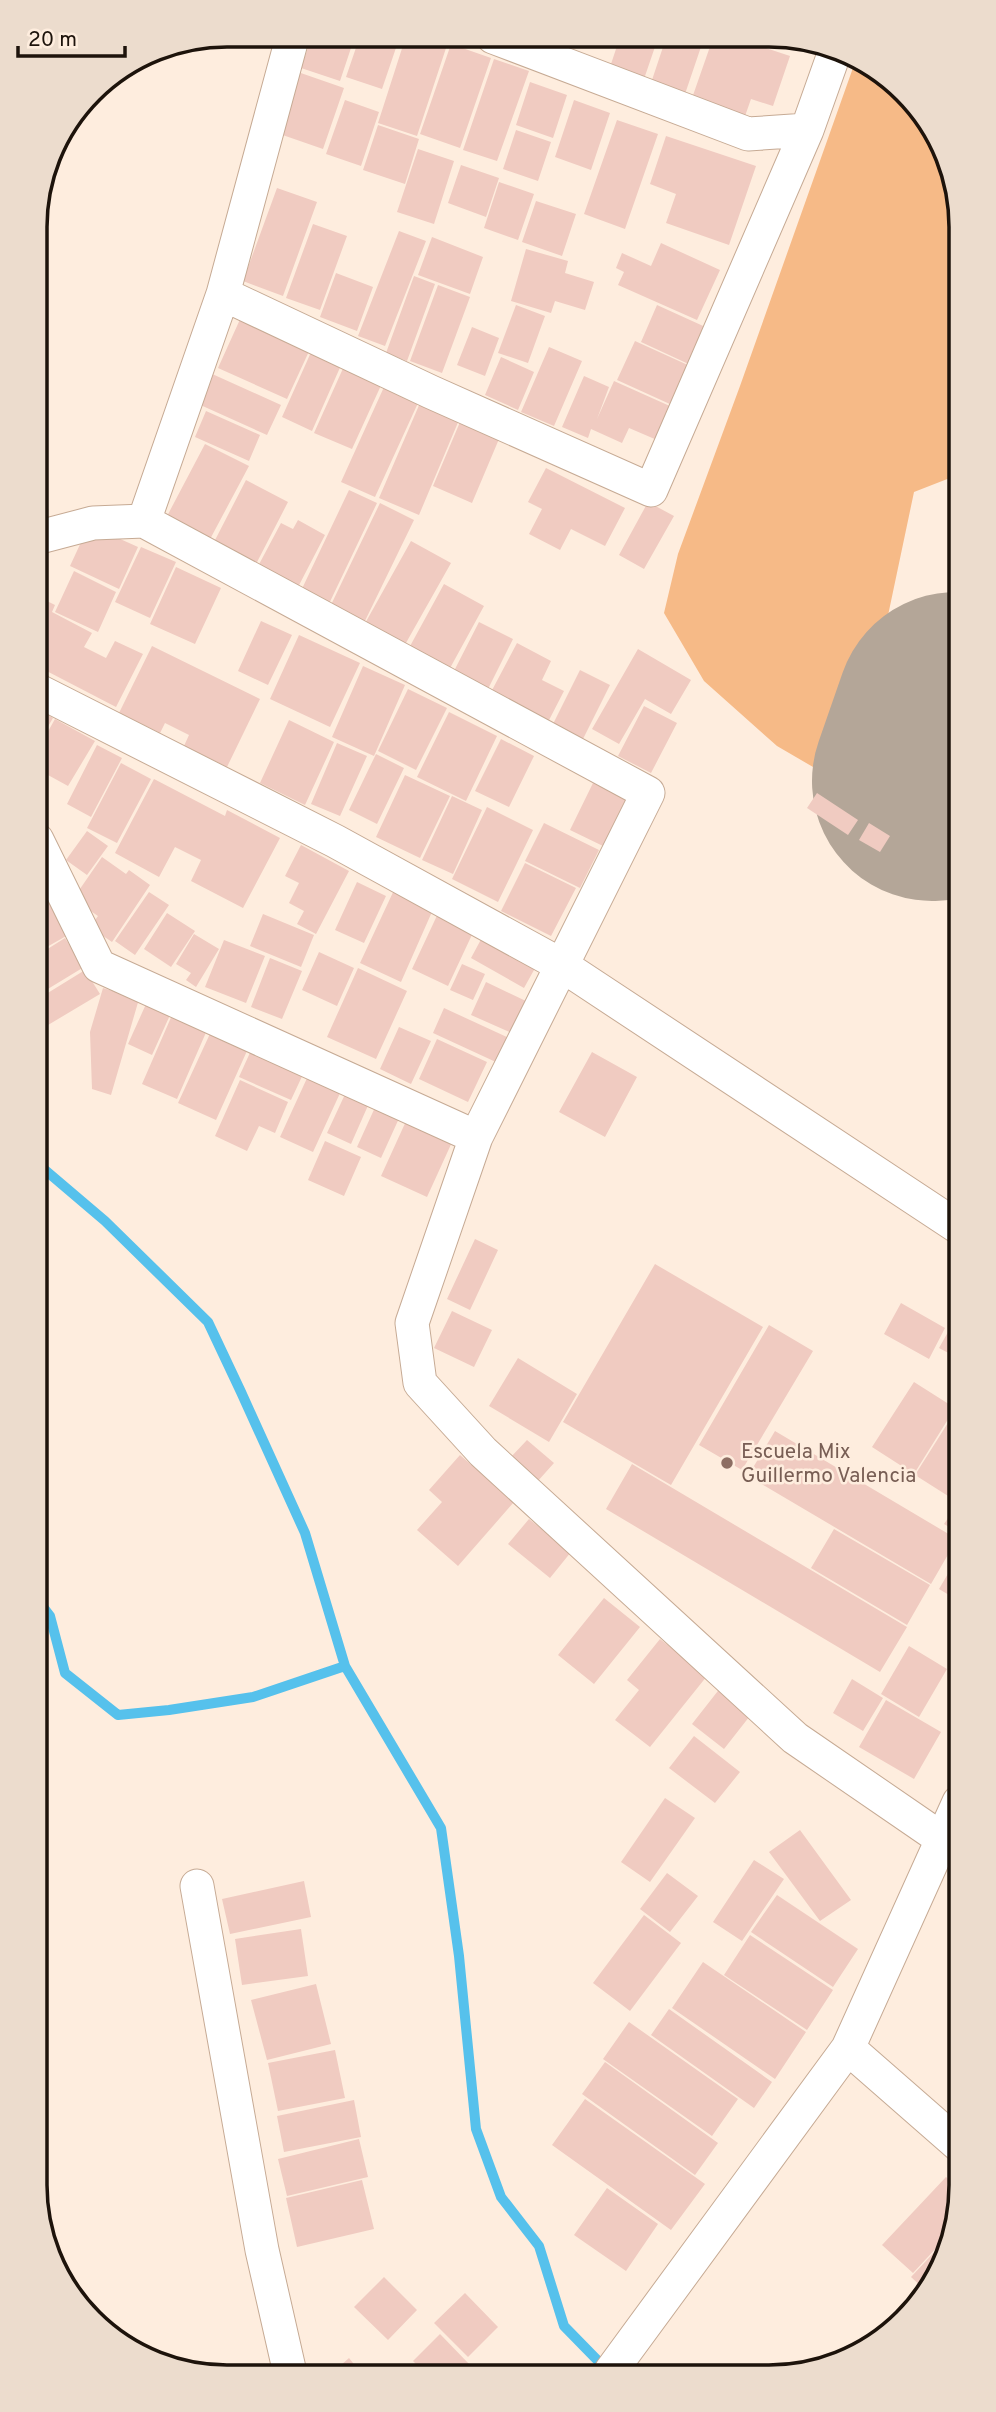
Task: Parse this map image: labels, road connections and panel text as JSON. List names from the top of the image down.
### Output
{
  "places": ["Escuela Mix Guillermo Valencia"],
  "scale_bar": "20 m"
}
